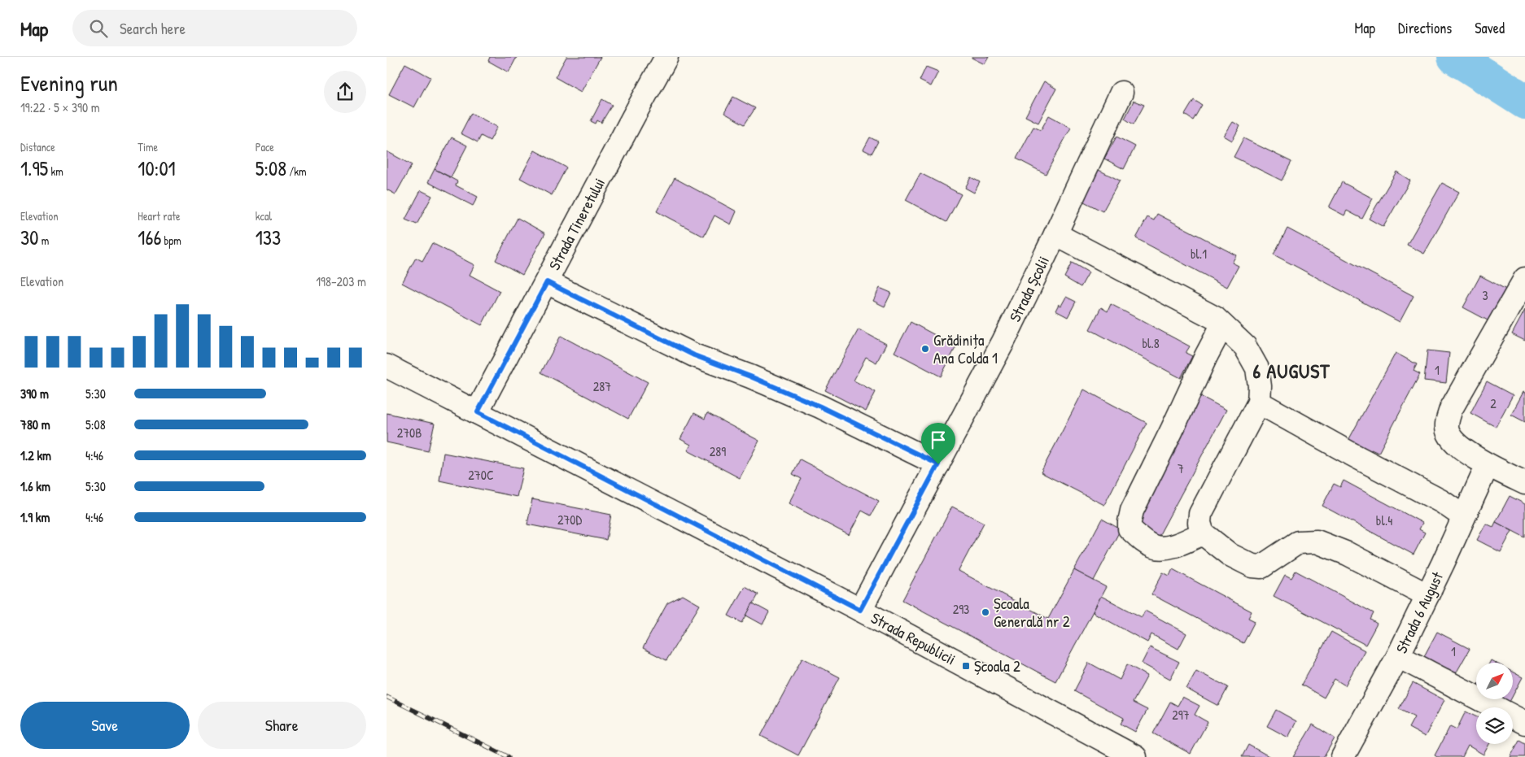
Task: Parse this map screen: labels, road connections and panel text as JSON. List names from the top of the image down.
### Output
{
  "streets": {
    "street": [
      "Strada Tineretului",
      "Strada Școlii",
      "Strada 6 August",
      "Strada Republicii"
    ]
  },
  "crossings": [
    ["Strada Tineretului", "Strada Republicii"],
    ["Strada Școlii", "Strada Republicii"]
  ],
  "districts": ["6 AUGUST"],
  "places": {
    "other": ["Grădinița Ana Colda 1", "Școala Generală nr 2"],
    "transit": ["Școala 2"]
  },
  "house_numbers": [
    "bl.1",
    "3",
    "bl.8",
    "1",
    "287",
    "2",
    "270B",
    "289",
    "7",
    "270C",
    "270D",
    "bl.4",
    "293",
    "1",
    "297"
  ],
  "north": "top right",
  "page": {
    "header": "Map",
    "search": "Search here",
    "nav": ["Map", "Directions", "Saved"],
    "heading": ["Evening run", "19:22 · 5 × 390 m"],
    "stats": [
      ["Distance", "1.95 km"],
      ["Time", "10:01"],
      ["Pace", "5:08 /km"],
      ["Elevation", "30 m"],
      ["Heart rate", "166 bpm"],
      ["kcal", "133"]
    ],
    "chart": ["Elevation", "198–203 m"],
    "list": [
      {
        "name": "390 m",
        "note": "5:30"
      },
      {
        "name": "780 m",
        "note": "5:08"
      },
      {
        "name": "1.2 km",
        "note": "4:46"
      },
      {
        "name": "1.6 km",
        "note": "5:30"
      },
      {
        "name": "1.9 km",
        "note": "4:46"
      }
    ],
    "buttons": ["Save", "Share"]
  }
}
